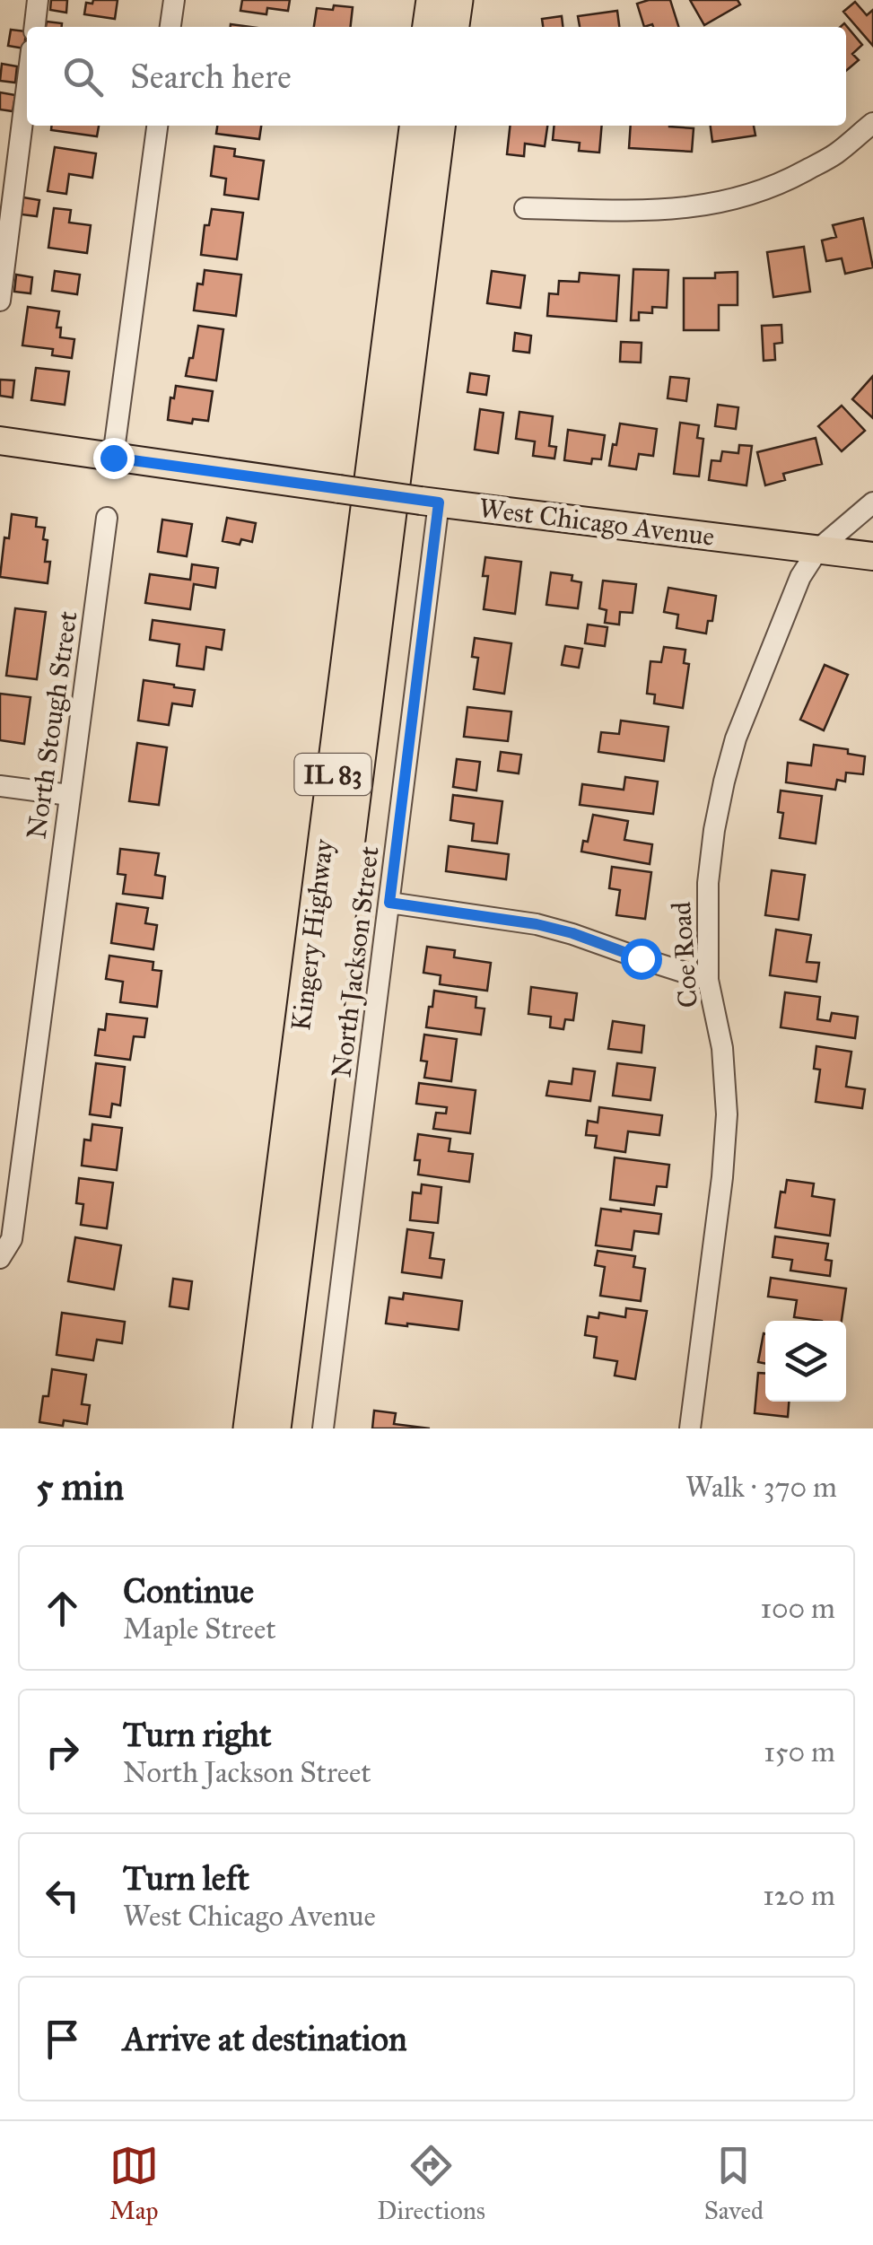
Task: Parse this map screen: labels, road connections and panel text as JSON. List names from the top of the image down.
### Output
{
  "streets": {
    "highway": ["IL 83", "Kingery Highway"],
    "main road": ["West Chicago Avenue"],
    "street": ["North Stough Street", "Coe Road", "North Jackson Street"]
  },
  "crossings": [
    ["West Chicago Avenue", "Coe Road"],
    ["West Chicago Avenue", "North Jackson Street"]
  ],
  "page": {
    "search": "Search here",
    "heading": ["5 min", "Walk · 370 m"],
    "list": [
      ["Continue", "Maple Street", "100 m"],
      ["Turn right", "North Jackson Street", "150 m"],
      ["Turn left", "West Chicago Avenue", "120 m"],
      "Arrive at destination"
    ],
    "nav": ["Map", "Directions", "Saved"]
  }
}
